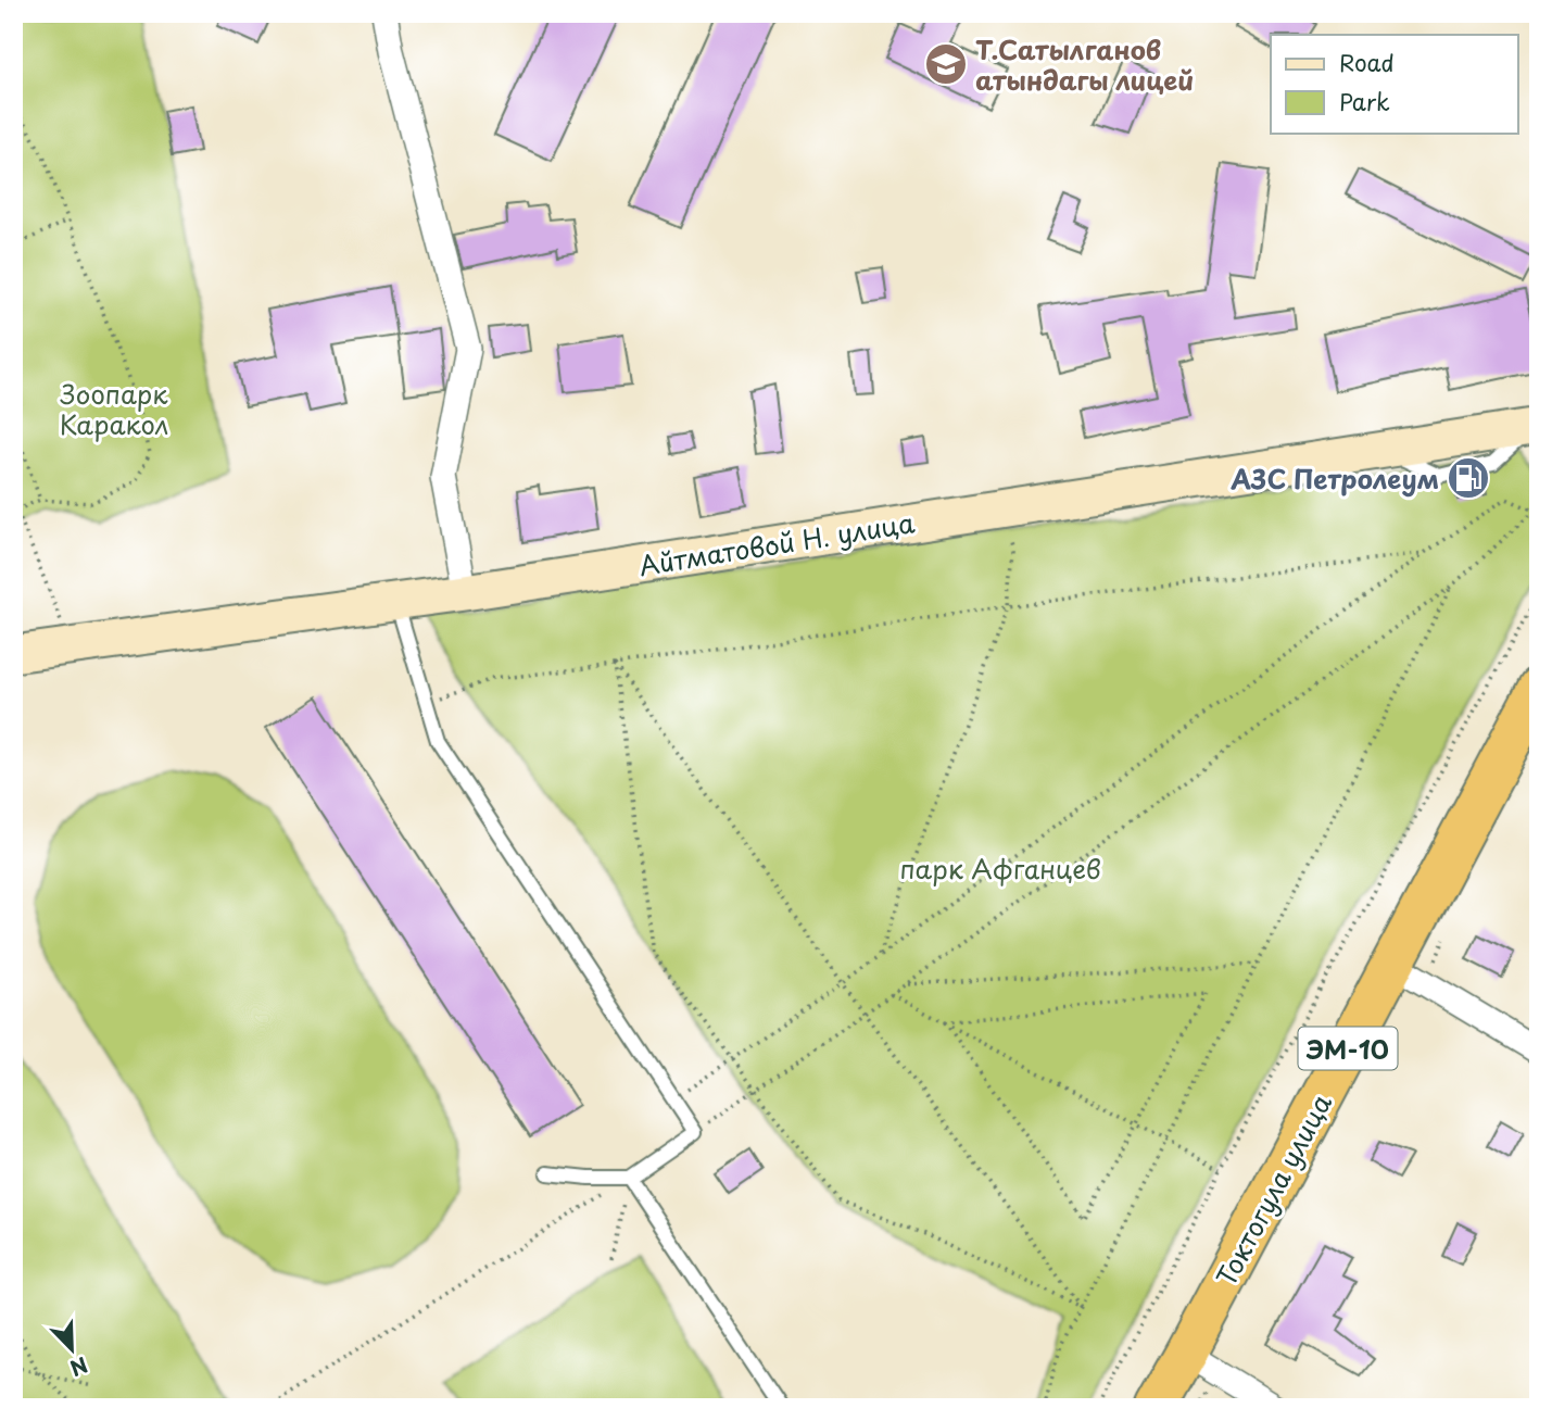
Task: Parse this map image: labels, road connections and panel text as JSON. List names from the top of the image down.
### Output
{
  "streets": {
    "highway": ["ЭМ-10", "Токтогула улица"],
    "main road": ["Айтматовой Н. улица"]
  },
  "parks": ["Зоопарк Каракол", "парк Афганцев"],
  "places": {
    "school or university": ["Т.Сатылганов атындагы лицей"],
    "fuel station": ["АЗС Петролеум"]
  },
  "legend": ["Road", "Park"],
  "north": "bottom right"
}
